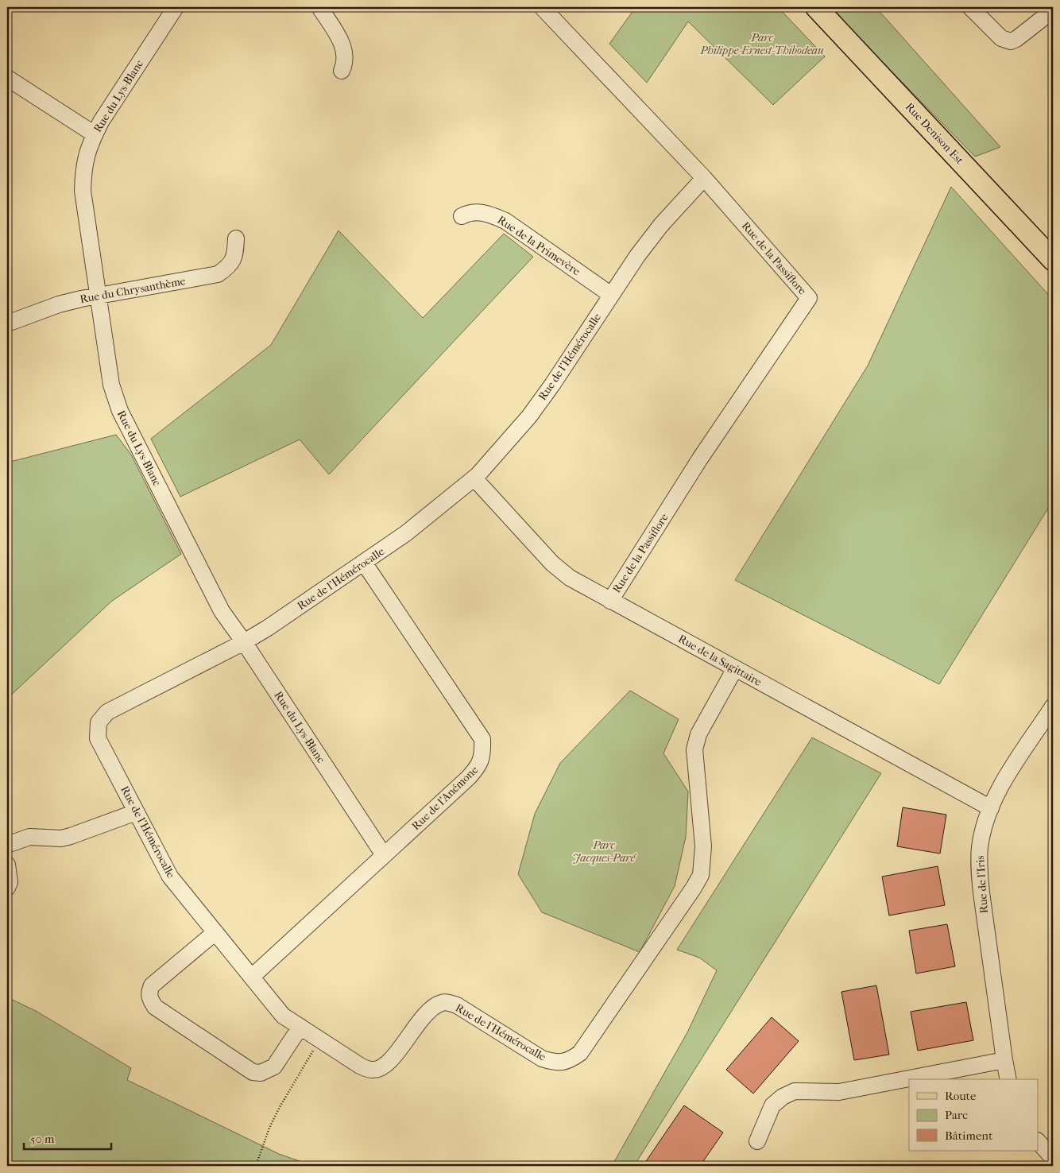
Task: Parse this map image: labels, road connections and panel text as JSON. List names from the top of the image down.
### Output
{
  "streets": {
    "main road": ["Rue Denison Est"],
    "street": [
      "Rue du Lys-Blanc",
      "Rue de la Primevère",
      "Rue de la Passiflore",
      "Rue du Chrysanthème",
      "Rue de l'Hémérocalle",
      "Rue de la Sagittaire",
      "Rue de l'Anémone",
      "Rue de l'Iris"
    ]
  },
  "crossings": [
    ["Rue du Lys-Blanc", "Rue du Chrysanthème"],
    ["Rue du Lys-Blanc", "Rue de l'Hémérocalle"],
    ["Rue du Lys-Blanc", "Rue de l'Anémone"],
    ["Rue de la Primevère", "Rue de l'Hémérocalle"],
    ["Rue de la Passiflore", "Rue de l'Hémérocalle"],
    ["Rue de la Passiflore", "Rue de la Sagittaire"],
    ["Rue de l'Hémérocalle", "Rue de la Sagittaire"],
    ["Rue de l'Hémérocalle", "Rue de l'Anémone"],
    ["Rue de la Sagittaire", "Rue de l'Iris"]
  ],
  "parks": ["Parc Philippe-Ernest-Thibodeau", "Parc Jacques-Paré"],
  "legend": ["Route", "Parc", "Bâtiment"],
  "scale_bar": "50 m"
}
